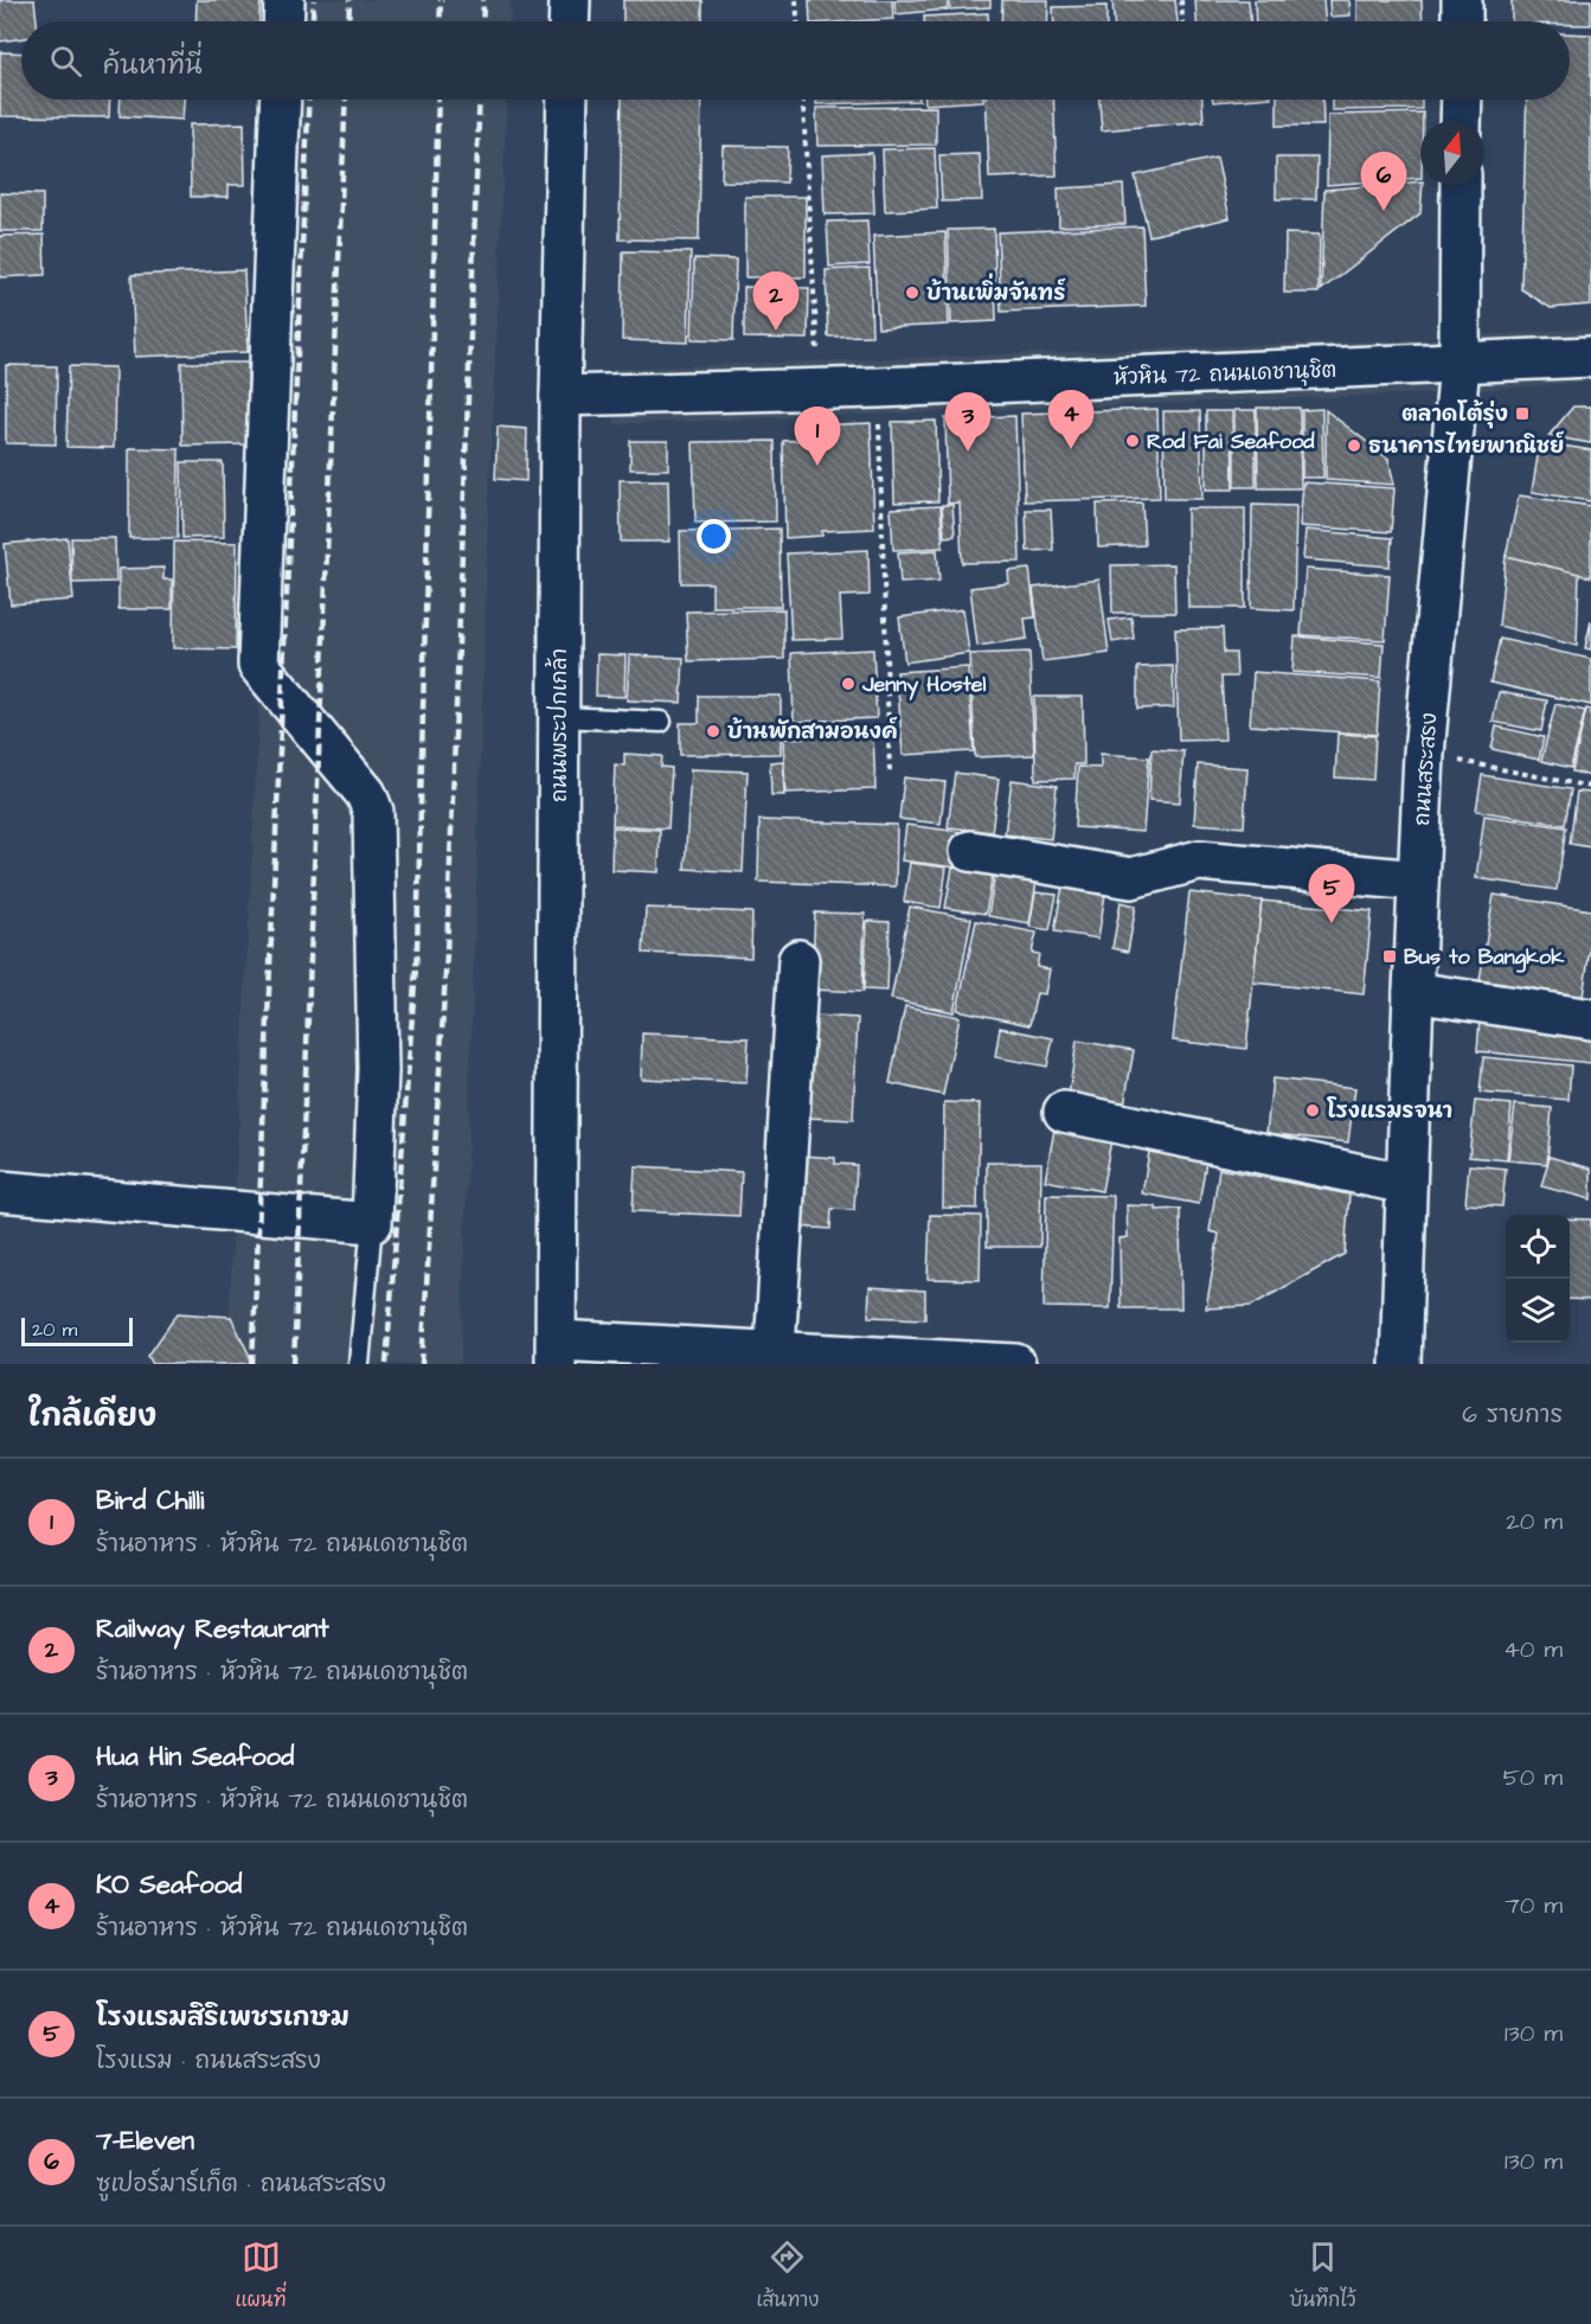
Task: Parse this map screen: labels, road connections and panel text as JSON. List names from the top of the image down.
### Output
{
  "streets": {
    "street": ["หัวหิน 72 ถนนเดชานุชิต", "ถนนพระปกเกล้า", "ถนนสระสรง"]
  },
  "crossings": [
    ["หัวหิน 72 ถนนเดชานุชิต", "ถนนพระปกเกล้า"],
    ["หัวหิน 72 ถนนเดชานุชิต", "ถนนสระสรง"]
  ],
  "places": {
    "other": [
      "บ้านเพิ่มจันทร์",
      "Rod Fai Seafood",
      "ธนาคารไทยพาณิชย์",
      "Jenny Hostel",
      "บ้านพักสามอนงค์",
      "โรงแรมรจนา"
    ],
    "transit": ["ตลาดโต้รุ่ง", "Bus to Bangkok"]
  },
  "scale_bar": "20 m",
  "north": "top",
  "page": {
    "search": "ค้นหาที่นี่",
    "pins": [
      "6",
      "2",
      "4",
      "3",
      "1",
      "5"
    ],
    "scale": "20 m",
    "heading": ["ใกล้เคียง", "6 รายการ"],
    "list": [
      {
        "mark": "1",
        "name": "Bird Chilli",
        "note": "ร้านอาหาร · หัวหิน 72 ถนนเดชานุชิต",
        "value": "20 m"
      },
      {
        "mark": "2",
        "name": "Railway Restaurant",
        "note": "ร้านอาหาร · หัวหิน 72 ถนนเดชานุชิต",
        "value": "40 m"
      },
      {
        "mark": "3",
        "name": "Hua Hin Seafood",
        "note": "ร้านอาหาร · หัวหิน 72 ถนนเดชานุชิต",
        "value": "50 m"
      },
      {
        "mark": "4",
        "name": "KO Seafood",
        "note": "ร้านอาหาร · หัวหิน 72 ถนนเดชานุชิต",
        "value": "70 m"
      },
      {
        "mark": "5",
        "name": "โรงแรมสิริเพชรเกษม",
        "note": "โรงแรม · ถนนสระสรง",
        "value": "130 m"
      },
      {
        "mark": "6",
        "name": "7-Eleven",
        "note": "ซูเปอร์มาร์เก็ต · ถนนสระสรง",
        "value": "130 m"
      }
    ],
    "nav": ["แผนที่", "เส้นทาง", "บันทึกไว้"]
  }
}
